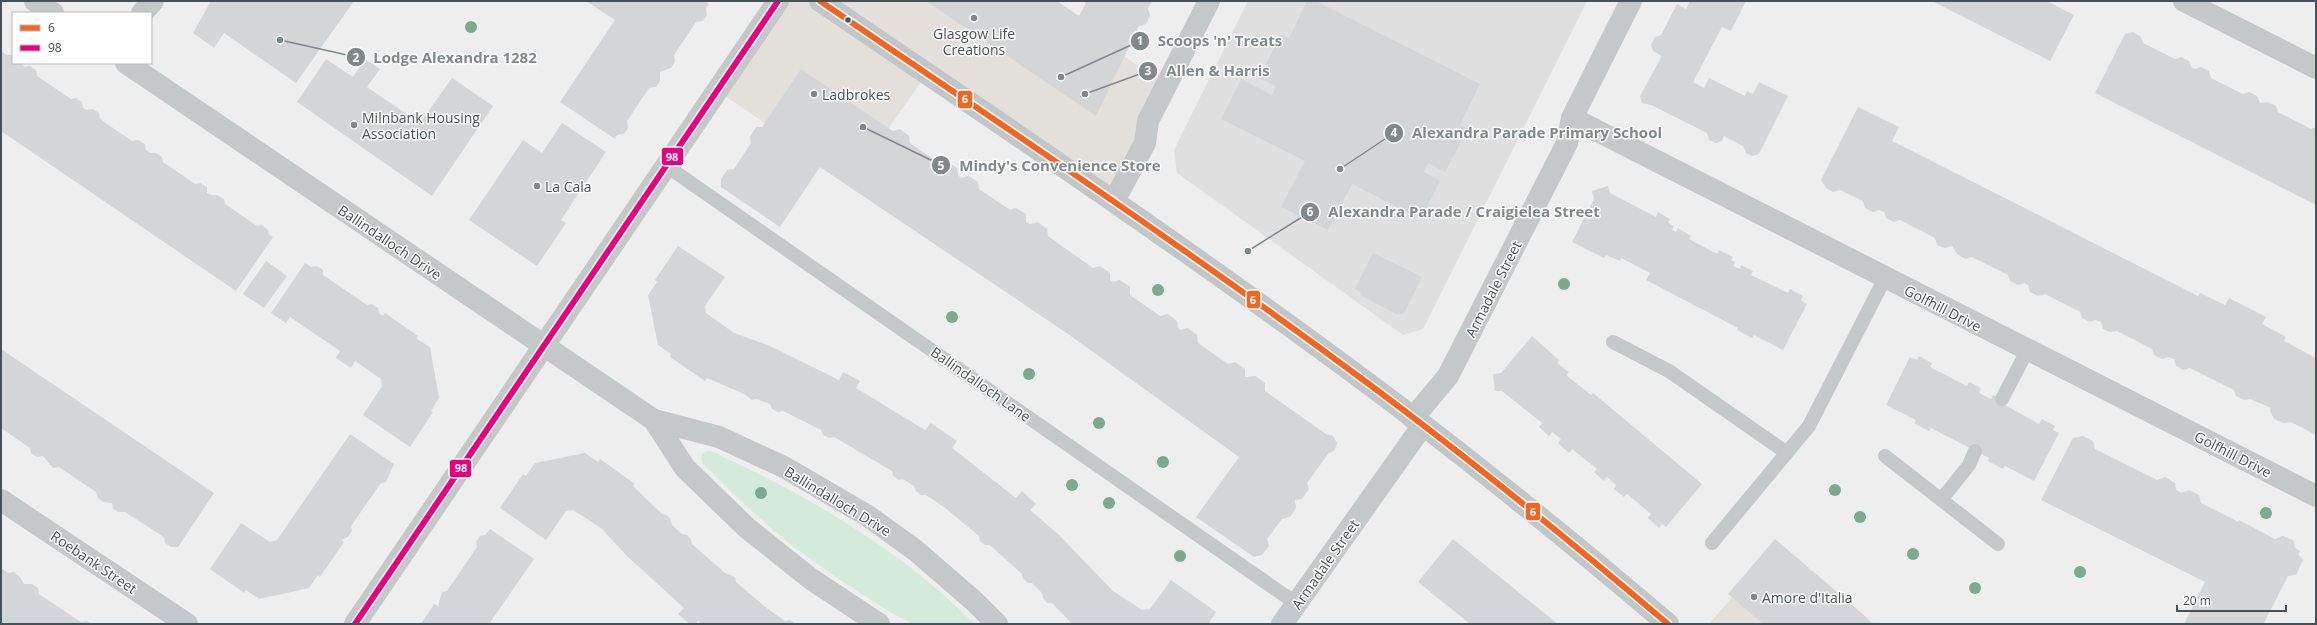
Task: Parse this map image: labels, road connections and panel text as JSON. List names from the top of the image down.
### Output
{
  "streets": {
    "street": [
      "Ballindalloch Drive",
      "Armadale Street",
      "Golfhill Drive",
      "Roebank Street"
    ],
    "lane": ["Ballindalloch Lane"]
  },
  "crossings": [
    ["Armadale Street", "Golfhill Drive"],
    ["Armadale Street", "Ballindalloch Lane"]
  ],
  "places": [
    "Glasgow Life Creations",
    "Lodge Alexandra 1282",
    "Scoops 'n' Treats",
    "Ladbrokes",
    "Allen & Harris",
    "Milnbank Housing Association",
    "Mindy's Convenience Store",
    "Alexandra Parade Primary School",
    "La Cala",
    "Alexandra Parade / Craigielea Street",
    "Amore d'Italia"
  ],
  "lines": ["transit line 6", "transit line 98"],
  "legend": ["6", "98"],
  "scale_bar": "20 m"
}
